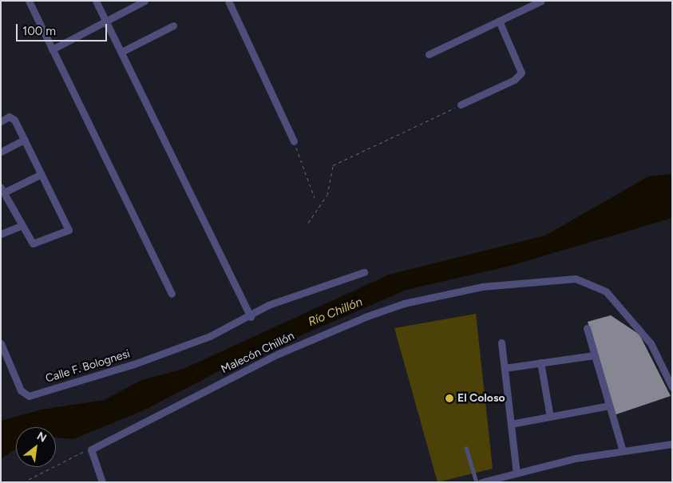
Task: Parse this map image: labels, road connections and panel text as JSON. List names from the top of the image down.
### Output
{
  "streets": {
    "street": ["Malecón Chillón", "Calle F. Bolognesi"]
  },
  "water": ["Río Chillón"],
  "places": ["El Coloso"],
  "scale_bar": "100 m",
  "north": "top right"
}
